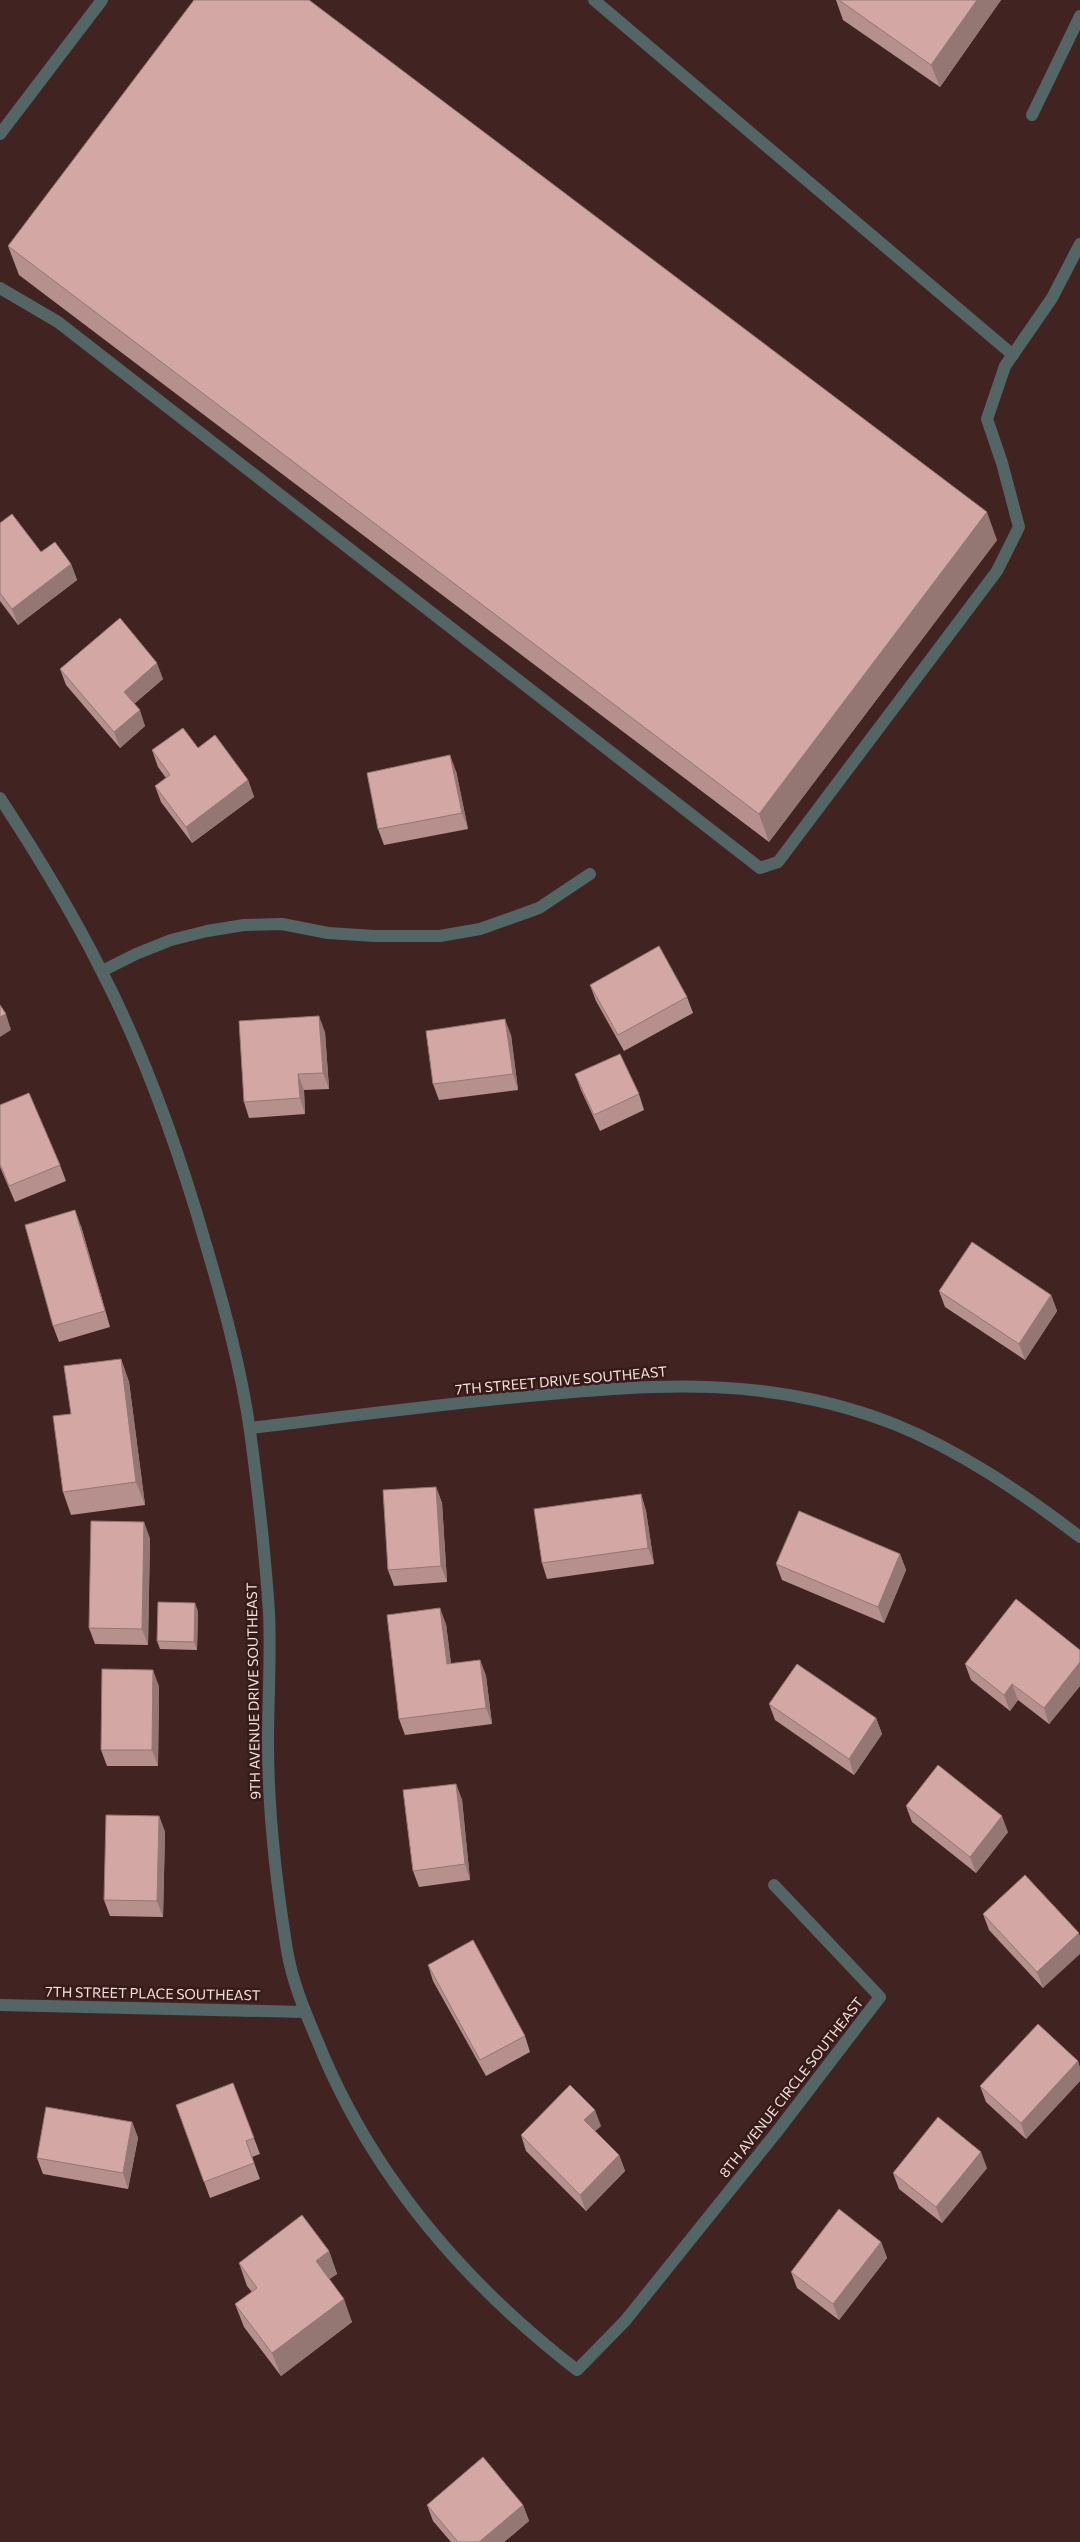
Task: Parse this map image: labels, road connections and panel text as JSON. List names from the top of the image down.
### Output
{
  "streets": {
    "street": [
      "7TH STREET DRIVE SOUTHEAST",
      "9TH AVENUE DRIVE SOUTHEAST",
      "7TH STREET PLACE SOUTHEAST",
      "8TH AVENUE CIRCLE SOUTHEAST"
    ]
  },
  "crossings": [
    ["7TH STREET DRIVE SOUTHEAST", "9TH AVENUE DRIVE SOUTHEAST"],
    ["9TH AVENUE DRIVE SOUTHEAST", "7TH STREET PLACE SOUTHEAST"],
    ["9TH AVENUE DRIVE SOUTHEAST", "8TH AVENUE CIRCLE SOUTHEAST"]
  ]
}
